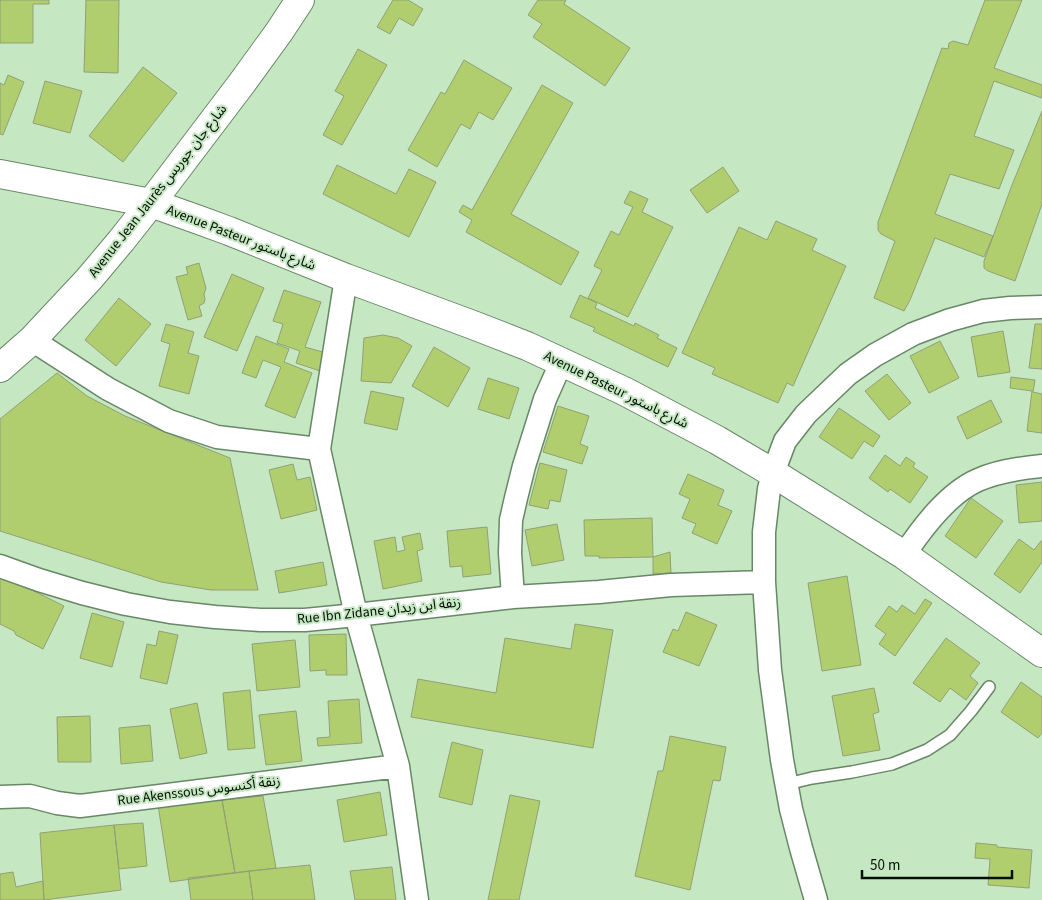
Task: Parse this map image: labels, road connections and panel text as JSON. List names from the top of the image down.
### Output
{
  "streets": {
    "street": [
      "Avenue Jean Jaurès شارع جان جوريس",
      "Avenue Pasteur شارع باستور",
      "Rue Ibn Zidane زنقة ابن زيدان",
      "Rue Akenssous زنقة أكنسوس"
    ]
  },
  "crossings": [
    ["Avenue Jean Jaurès شارع جان جوريس", "Avenue Pasteur شارع باستور"]
  ],
  "scale_bar": "50 m"
}
